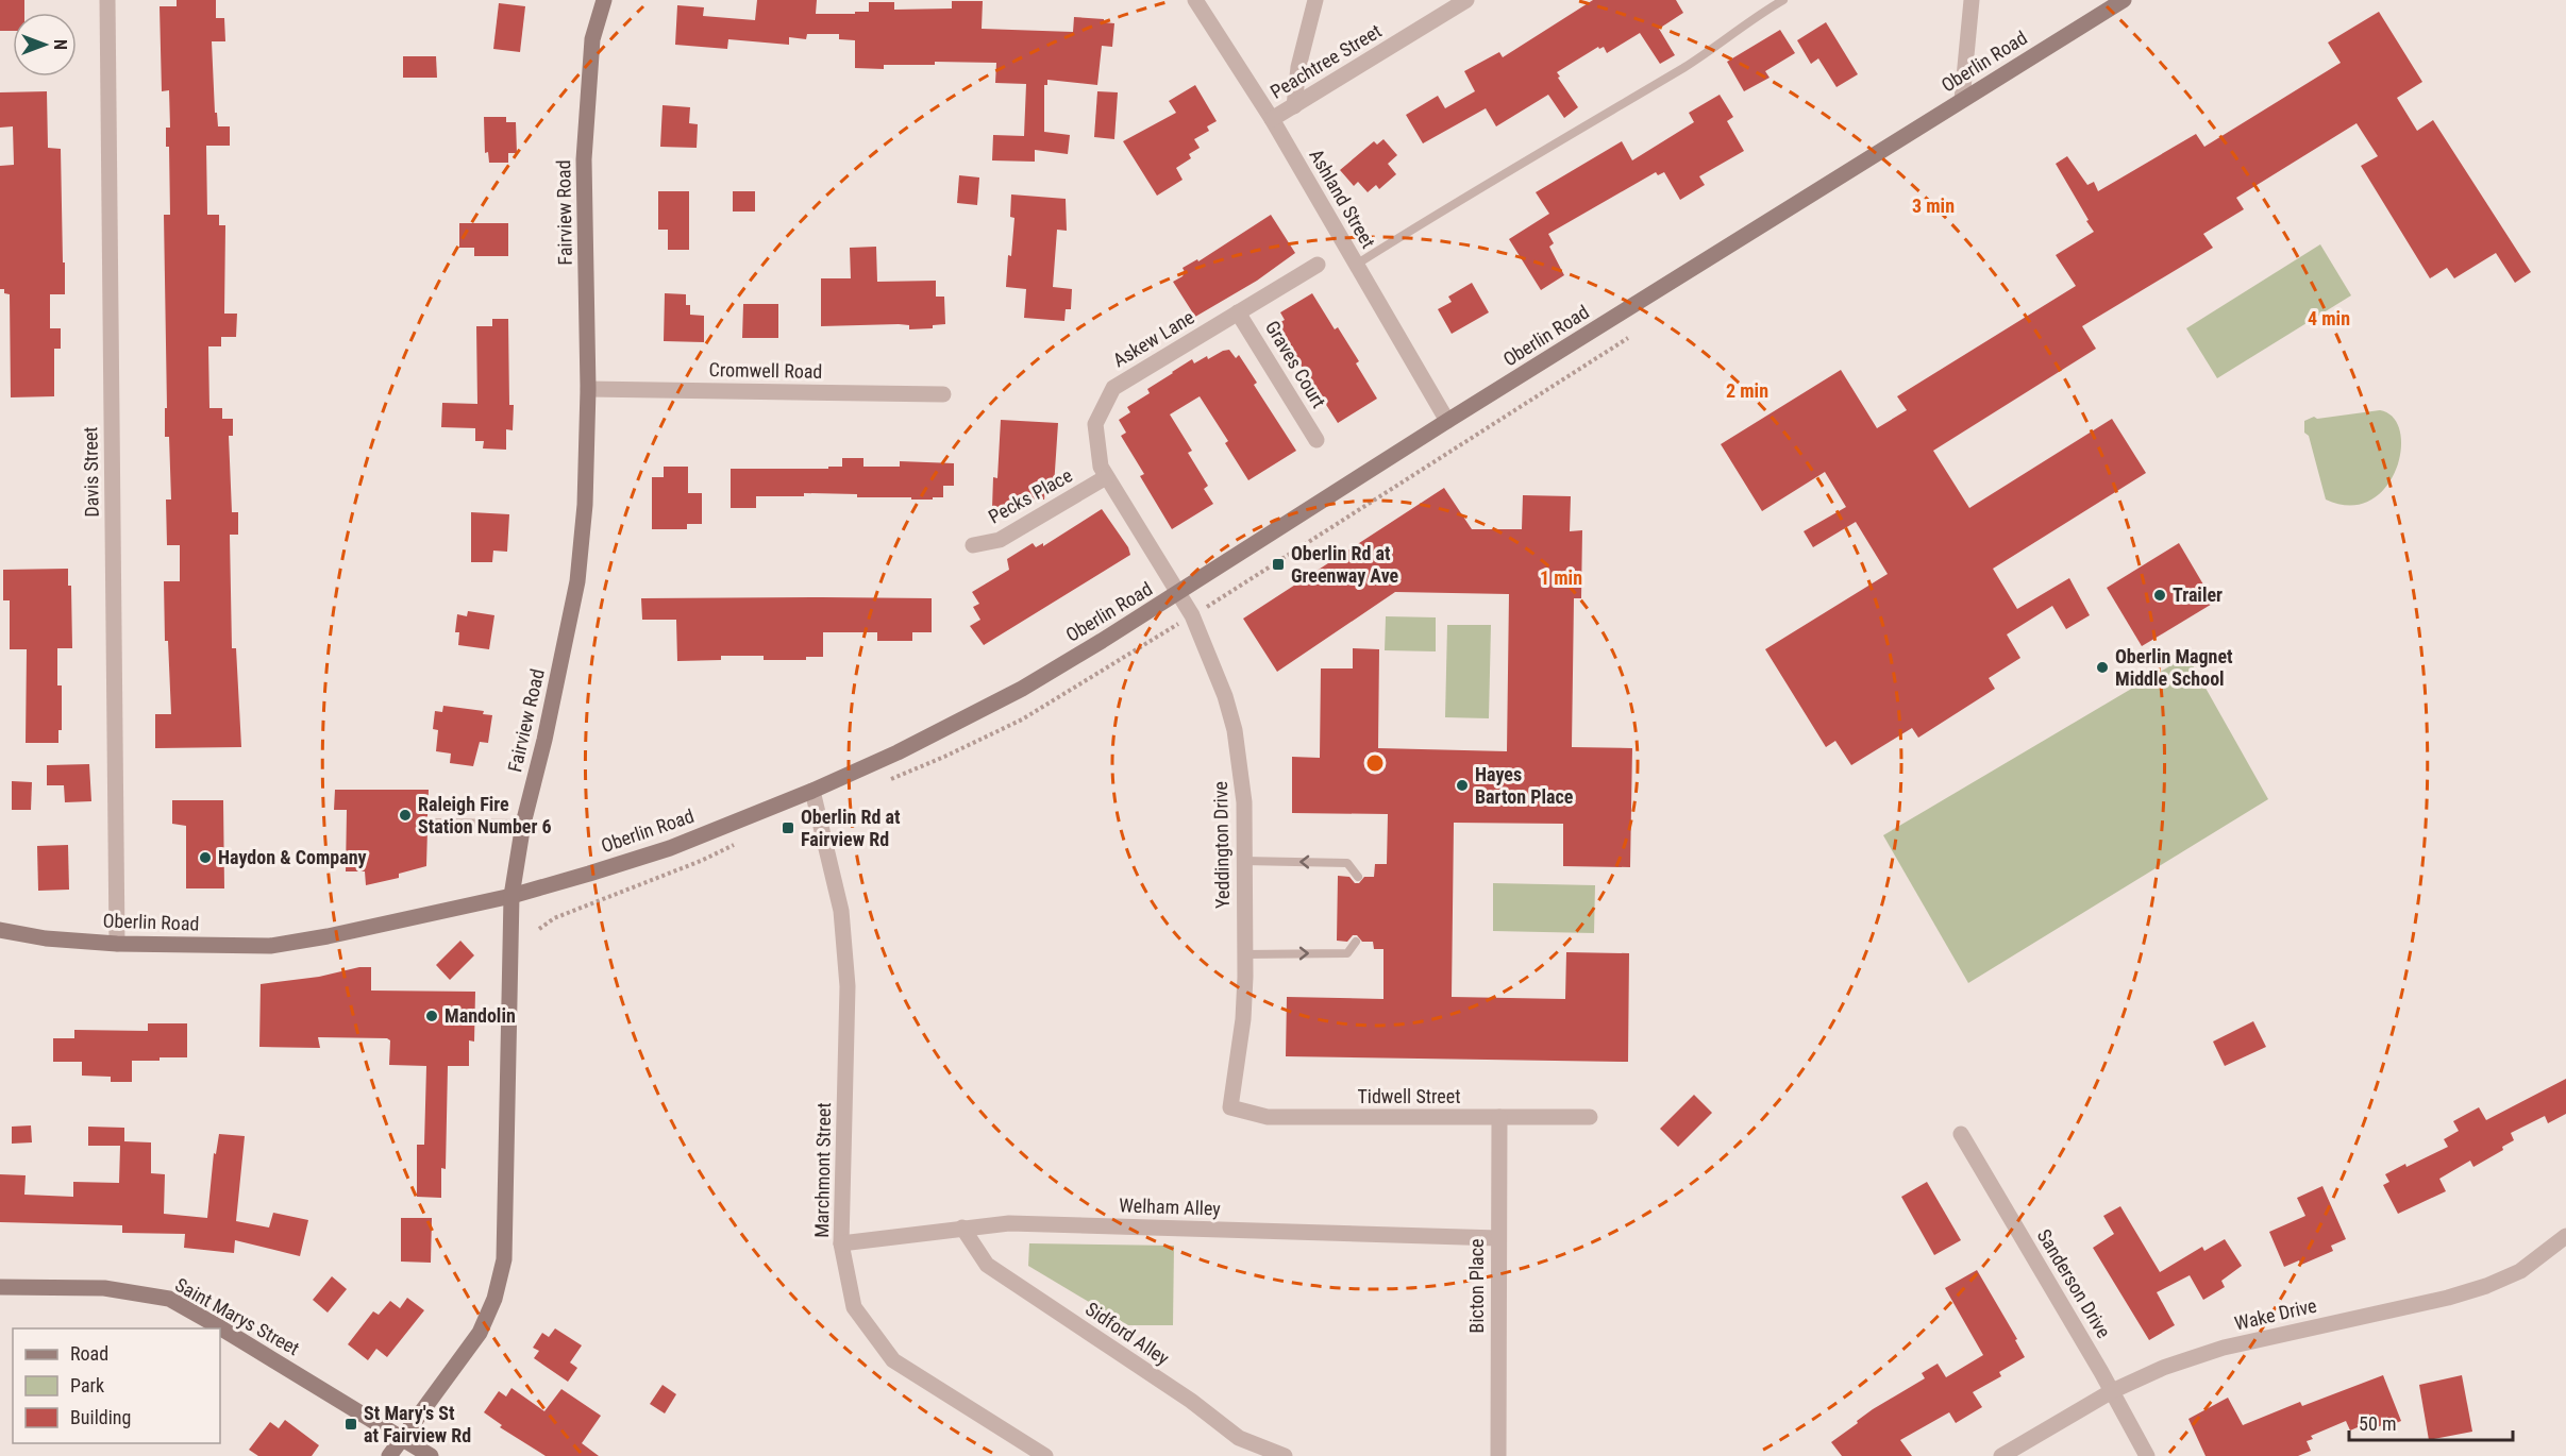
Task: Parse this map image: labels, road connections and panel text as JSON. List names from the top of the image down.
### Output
{
  "streets": {
    "main road": ["Oberlin Road", "Fairview Road", "Saint Marys Street"],
    "street": [
      "Peachtree Street",
      "Ashland Street",
      "Askew Lane",
      "Graves Court",
      "Cromwell Road",
      "Davis Street",
      "Pecks Place",
      "Yeddington Drive",
      "Tidwell Street",
      "Marchmont Street",
      "Welham Alley",
      "Sanderson Drive",
      "Bicton Place",
      "Wake Drive",
      "Sidford Alley"
    ]
  },
  "crossings": [
    ["Peachtree Street", "Ashland Street"],
    ["Oberlin Road", "Ashland Street"],
    ["Oberlin Road", "Fairview Road"],
    ["Oberlin Road", "Askew Lane"],
    ["Oberlin Road", "Davis Street"],
    ["Oberlin Road", "Yeddington Drive"],
    ["Oberlin Road", "Marchmont Street"],
    ["Fairview Road", "Cromwell Road"],
    ["Fairview Road", "Saint Marys Street"],
    ["Askew Lane", "Graves Court"],
    ["Askew Lane", "Pecks Place"],
    ["Askew Lane", "Yeddington Drive"],
    ["Yeddington Drive", "Tidwell Street"],
    ["Tidwell Street", "Bicton Place"],
    ["Marchmont Street", "Welham Alley"],
    ["Welham Alley", "Bicton Place"],
    ["Welham Alley", "Sidford Alley"],
    ["Sanderson Drive", "Wake Drive"]
  ],
  "places": {
    "transit": ["Oberlin Rd at Greenway Ave", "Oberlin Rd at Fairview Rd", "St Mary's St at Fairview Rd"],
    "other": [
      "Trailer",
      "Oberlin Magnet Middle School",
      "Hayes Barton Place",
      "Raleigh Fire Station Number 6",
      "Haydon & Company",
      "Mandolin"
    ]
  },
  "legend": ["Road", "Park", "Building"],
  "scale_bar": "50 m",
  "north": "right",
  "rings": [
    "3 min",
    "4 min",
    "2 min",
    "1 min"
  ]
}
